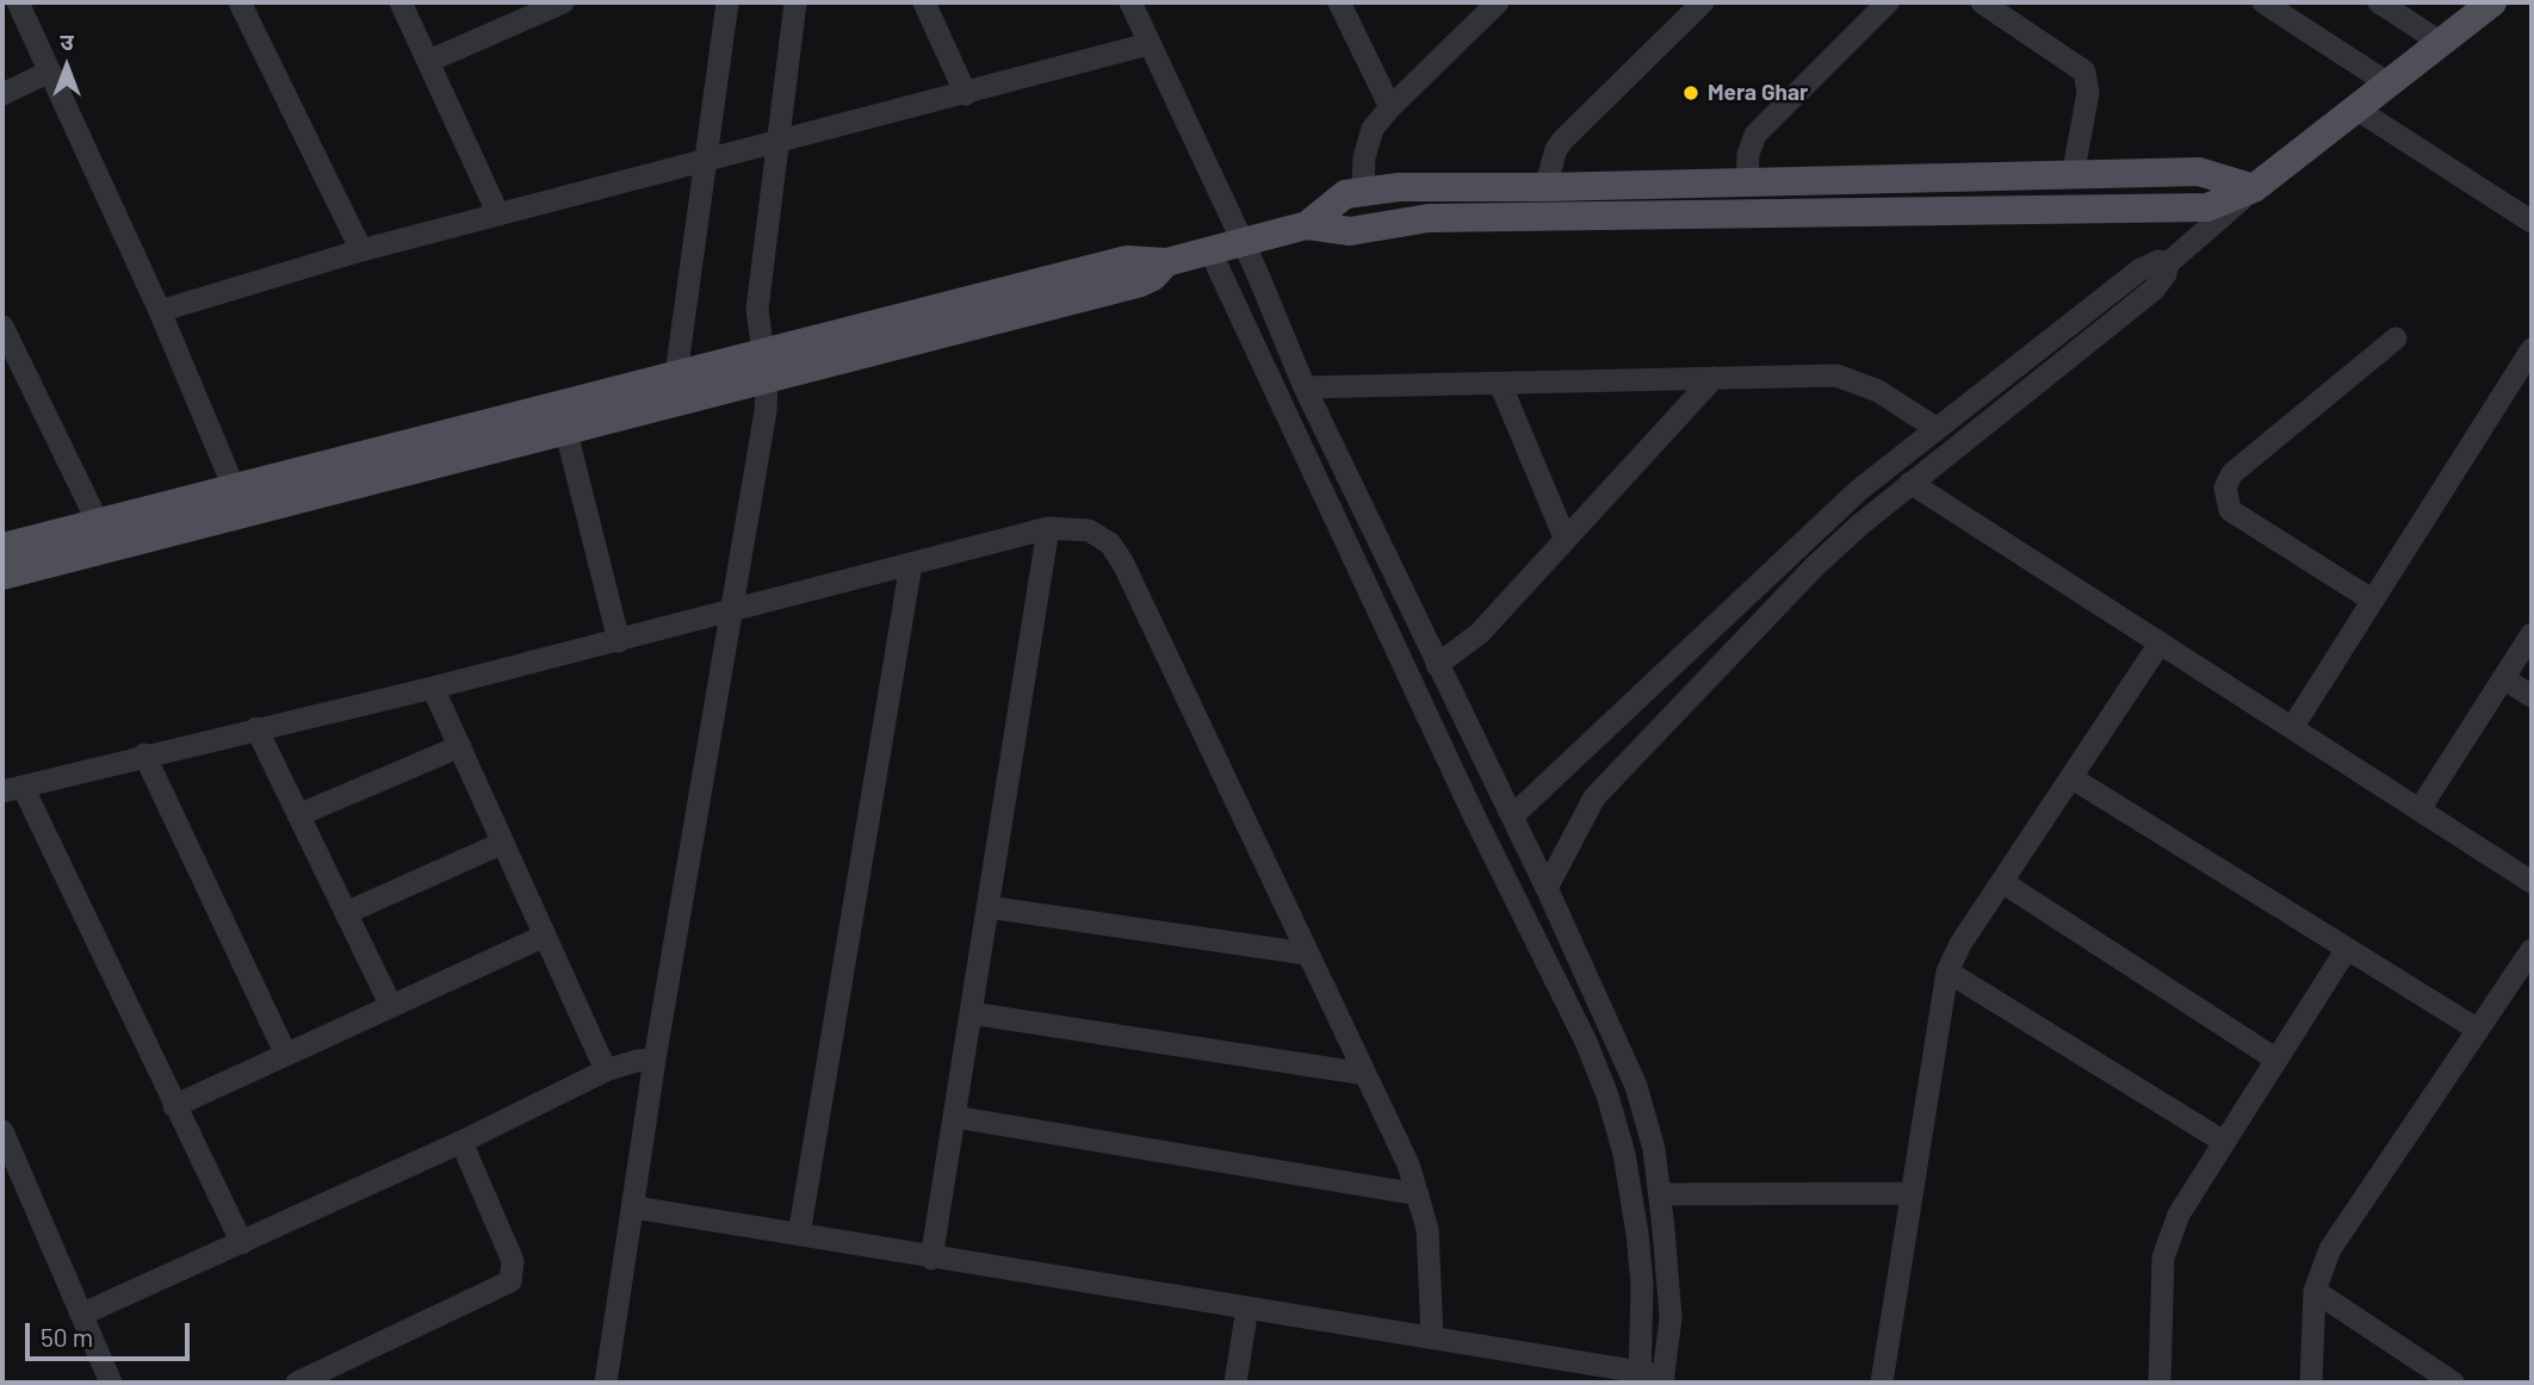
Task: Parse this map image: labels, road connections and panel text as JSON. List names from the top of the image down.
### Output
{
  "places": ["Mera Ghar"],
  "scale_bar": "50 m",
  "north": "top"
}
